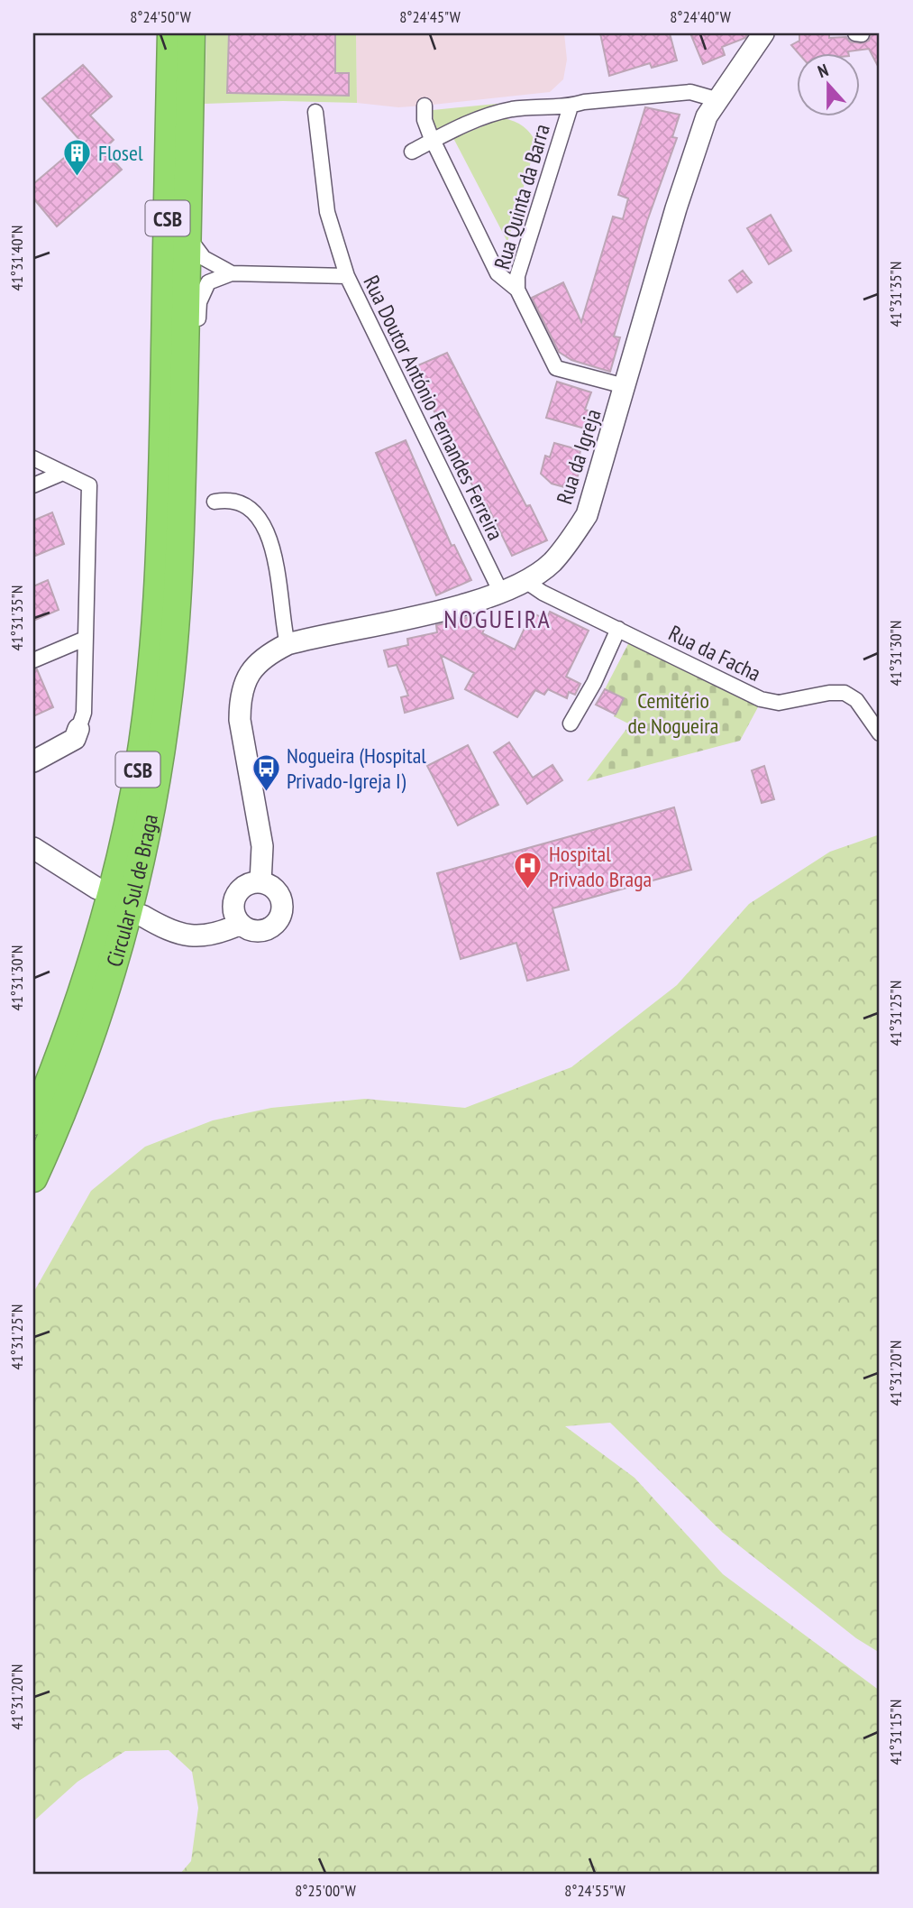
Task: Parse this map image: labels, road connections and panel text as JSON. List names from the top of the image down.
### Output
{
  "streets": {
    "highway": ["CSB", "Circular Sul de Braga"],
    "street": [
      "Rua Quinta da Barra",
      "Rua Doutor António Fernandes Ferreira",
      "Rua da Igreja",
      "Rua da Facha"
    ]
  },
  "crossings": [
    ["Rua Quinta da Barra", "Rua da Igreja"],
    ["CSB", "Rua Doutor António Fernandes Ferreira"],
    ["CSB", "Circular Sul de Braga"],
    ["Rua Doutor António Fernandes Ferreira", "Rua da Igreja"],
    ["Rua Doutor António Fernandes Ferreira", "Circular Sul de Braga"],
    ["Rua da Igreja", "Rua da Facha"]
  ],
  "districts": ["NOGUEIRA"],
  "parks": ["Cemitério de Nogueira"],
  "places": {
    "building": ["Flosel"],
    "bus stop": ["Nogueira (Hospital Privado-Igreja I)"],
    "hospital": ["Hospital Privado Braga"]
  },
  "north": "top",
  "coordinates": [
    "8°24'50\"W",
    "8°24'45\"W",
    "8°24'40\"W",
    "41°31'40\"N",
    "41°31'35\"N",
    "41°31'30\"N",
    "41°31'25\"N",
    "41°31'20\"N",
    "41°31'15\"N",
    "8°25'00\"W",
    "8°24'55\"W"
  ]
}
